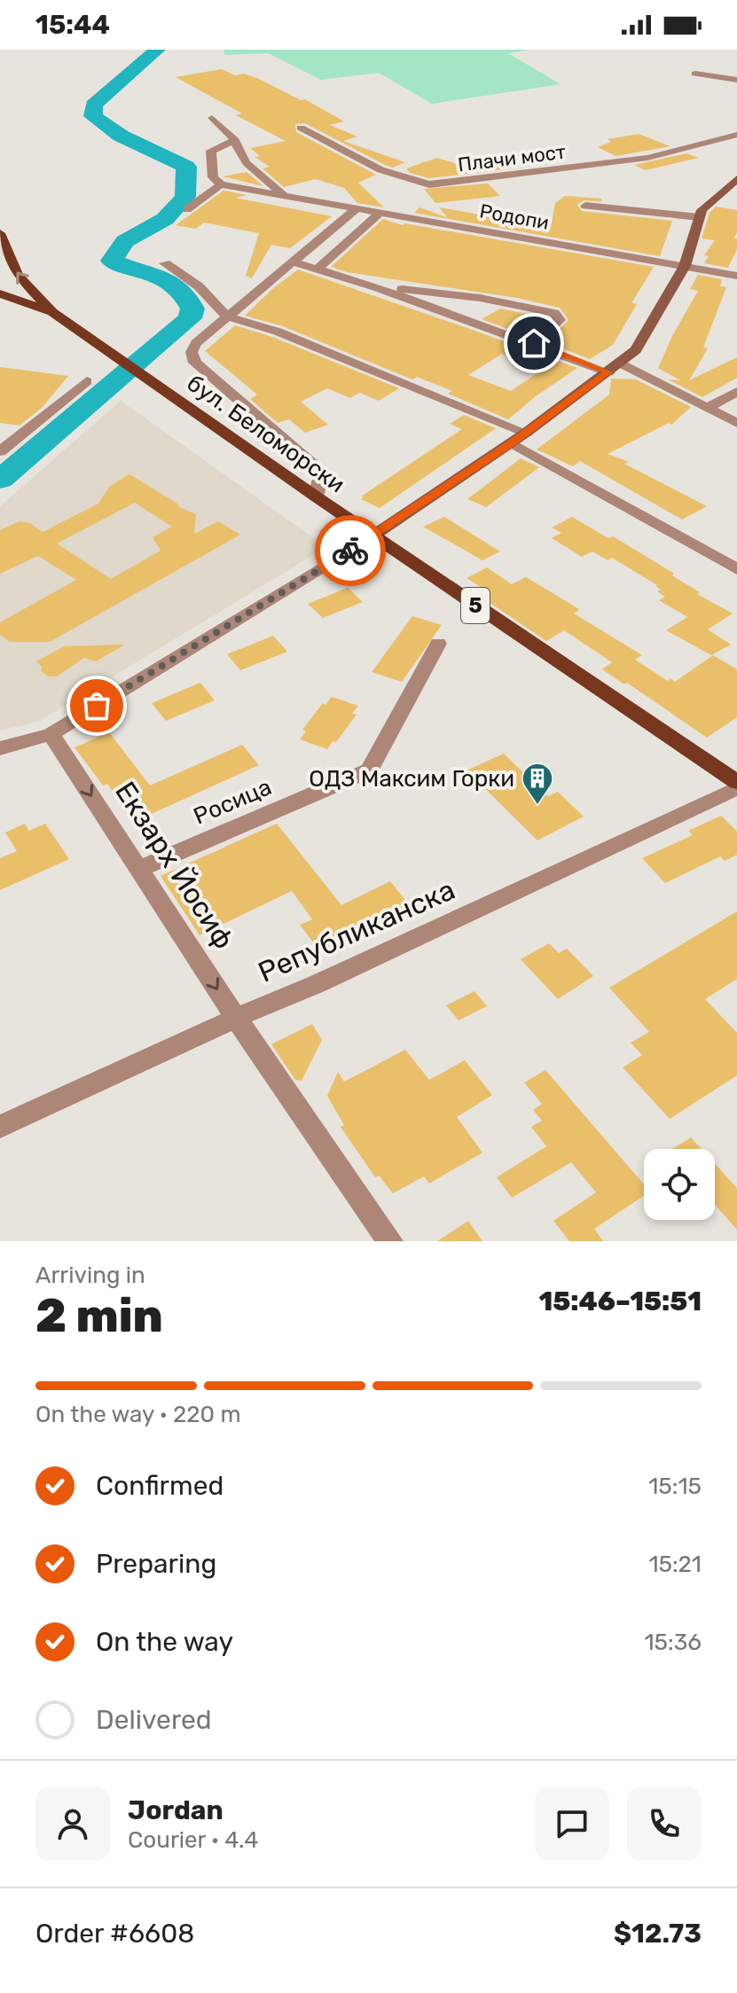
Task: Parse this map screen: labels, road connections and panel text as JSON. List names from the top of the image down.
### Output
{
  "streets": {
    "main road": ["бул. Беломорски", "5"],
    "street": [
      "Плачи мост",
      "Родопи",
      "Росица",
      "Екзарх Йосиф",
      "Републиканска"
    ]
  },
  "crossings": [
    ["Росица", "Екзарх Йосиф"],
    ["Екзарх Йосиф", "Републиканска"]
  ],
  "one_way": ["Екзарх Йосиф"],
  "places": {
    "building": ["ОДЗ Максим Горки"]
  },
  "page": {
    "status": "15:44",
    "heading": ["2 min", "Arriving in", "15:46–15:51"],
    "panel": [
      "Jordan",
      "Courier · 4.4",
      "Order #6608",
      "$12.73"
    ],
    "bar": "On the way · 220 m",
    "list": [
      ["Confirmed", "15:15"],
      ["Preparing", "15:21"],
      ["On the way", "15:36"],
      "Delivered"
    ]
  }
}
